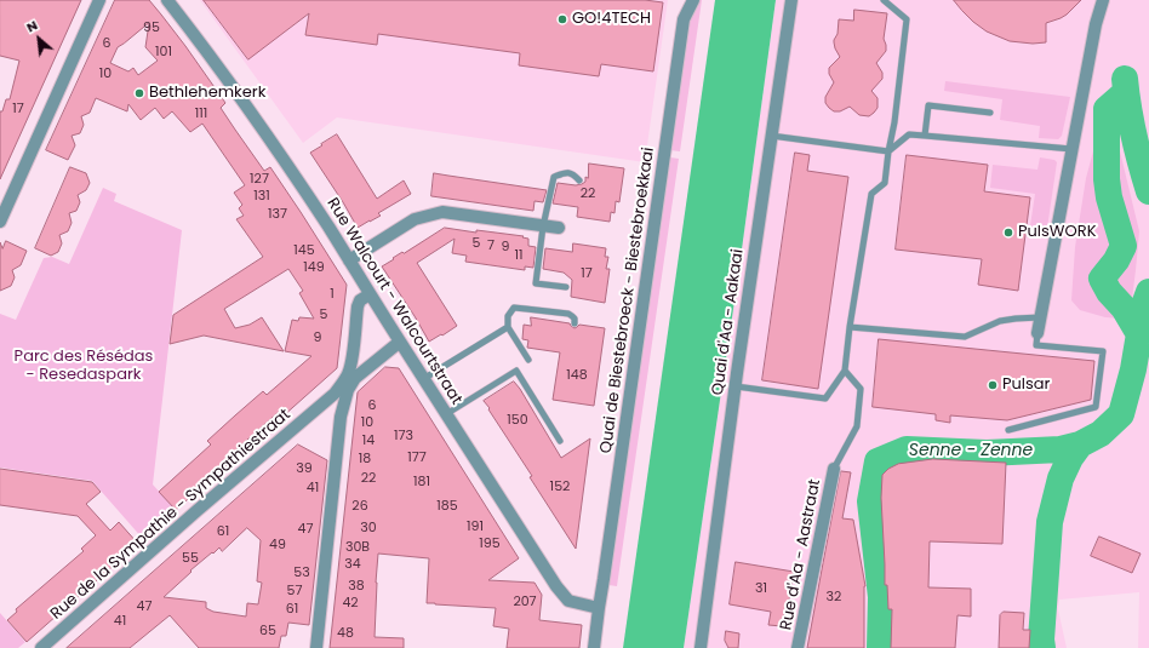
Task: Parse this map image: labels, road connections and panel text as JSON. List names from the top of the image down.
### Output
{
  "streets": {
    "street": [
      "Quai de Biestebroeck - Biestebroekkaai",
      "Rue Walcourt - Walcourtstraat",
      "Quai d'Aa - Aakaai",
      "Rue de la Sympathie - Sympathiestraat",
      "Rue d'Aa - Aastraat"
    ]
  },
  "crossings": [
    ["Quai de Biestebroeck - Biestebroekkaai", "Rue Walcourt - Walcourtstraat"],
    ["Rue Walcourt - Walcourtstraat", "Rue de la Sympathie - Sympathiestraat"]
  ],
  "water": ["Senne - Zenne"],
  "parks": ["Parc des Résédas - Resedaspark"],
  "places": [
    "GO!4TECH",
    "Bethlehemkerk",
    "PulsWORK",
    "Pulsar"
  ],
  "house_numbers": [
    "95",
    "6",
    "101",
    "10",
    "17",
    "111",
    "127",
    "22",
    "131",
    "137",
    "5",
    "7",
    "9",
    "145",
    "11",
    "149",
    "17",
    "1",
    "5",
    "9",
    "148",
    "6",
    "150",
    "10",
    "173",
    "14",
    "177",
    "18",
    "39",
    "22",
    "181",
    "152",
    "41",
    "26",
    "185",
    "191",
    "30",
    "47",
    "61",
    "195",
    "49",
    "30B",
    "55",
    "34",
    "53",
    "38",
    "31",
    "57",
    "32",
    "207",
    "42",
    "47",
    "61",
    "41",
    "65",
    "48"
  ],
  "north": "top left"
}
